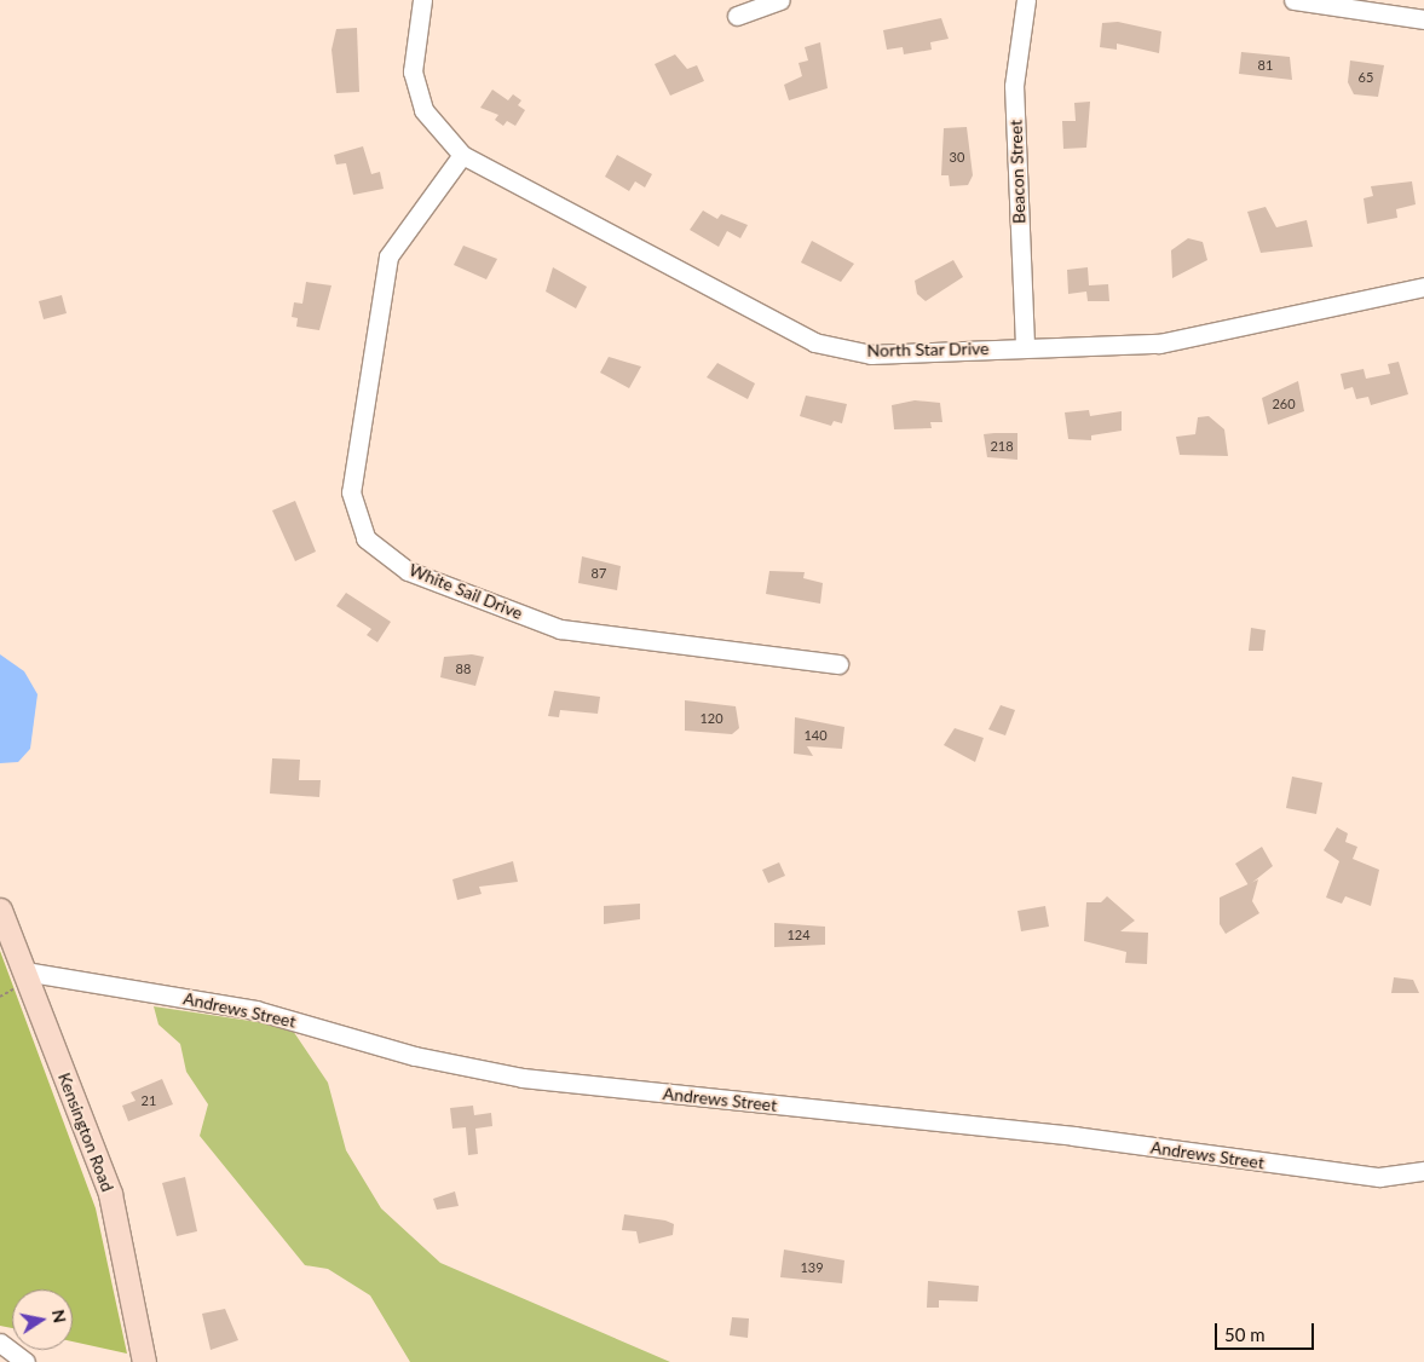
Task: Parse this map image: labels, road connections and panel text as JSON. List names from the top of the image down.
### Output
{
  "streets": {
    "main road": ["Kensington Road"],
    "street": [
      "Beacon Street",
      "North Star Drive",
      "White Sail Drive",
      "Andrews Street"
    ]
  },
  "crossings": [
    ["Beacon Street", "North Star Drive"],
    ["North Star Drive", "White Sail Drive"],
    ["Andrews Street", "Kensington Road"]
  ],
  "house_numbers": [
    "81",
    "65",
    "30",
    "260",
    "218",
    "87",
    "88",
    "120",
    "140",
    "124",
    "21",
    "139"
  ],
  "scale_bar": "50 m",
  "north": "right"
}
